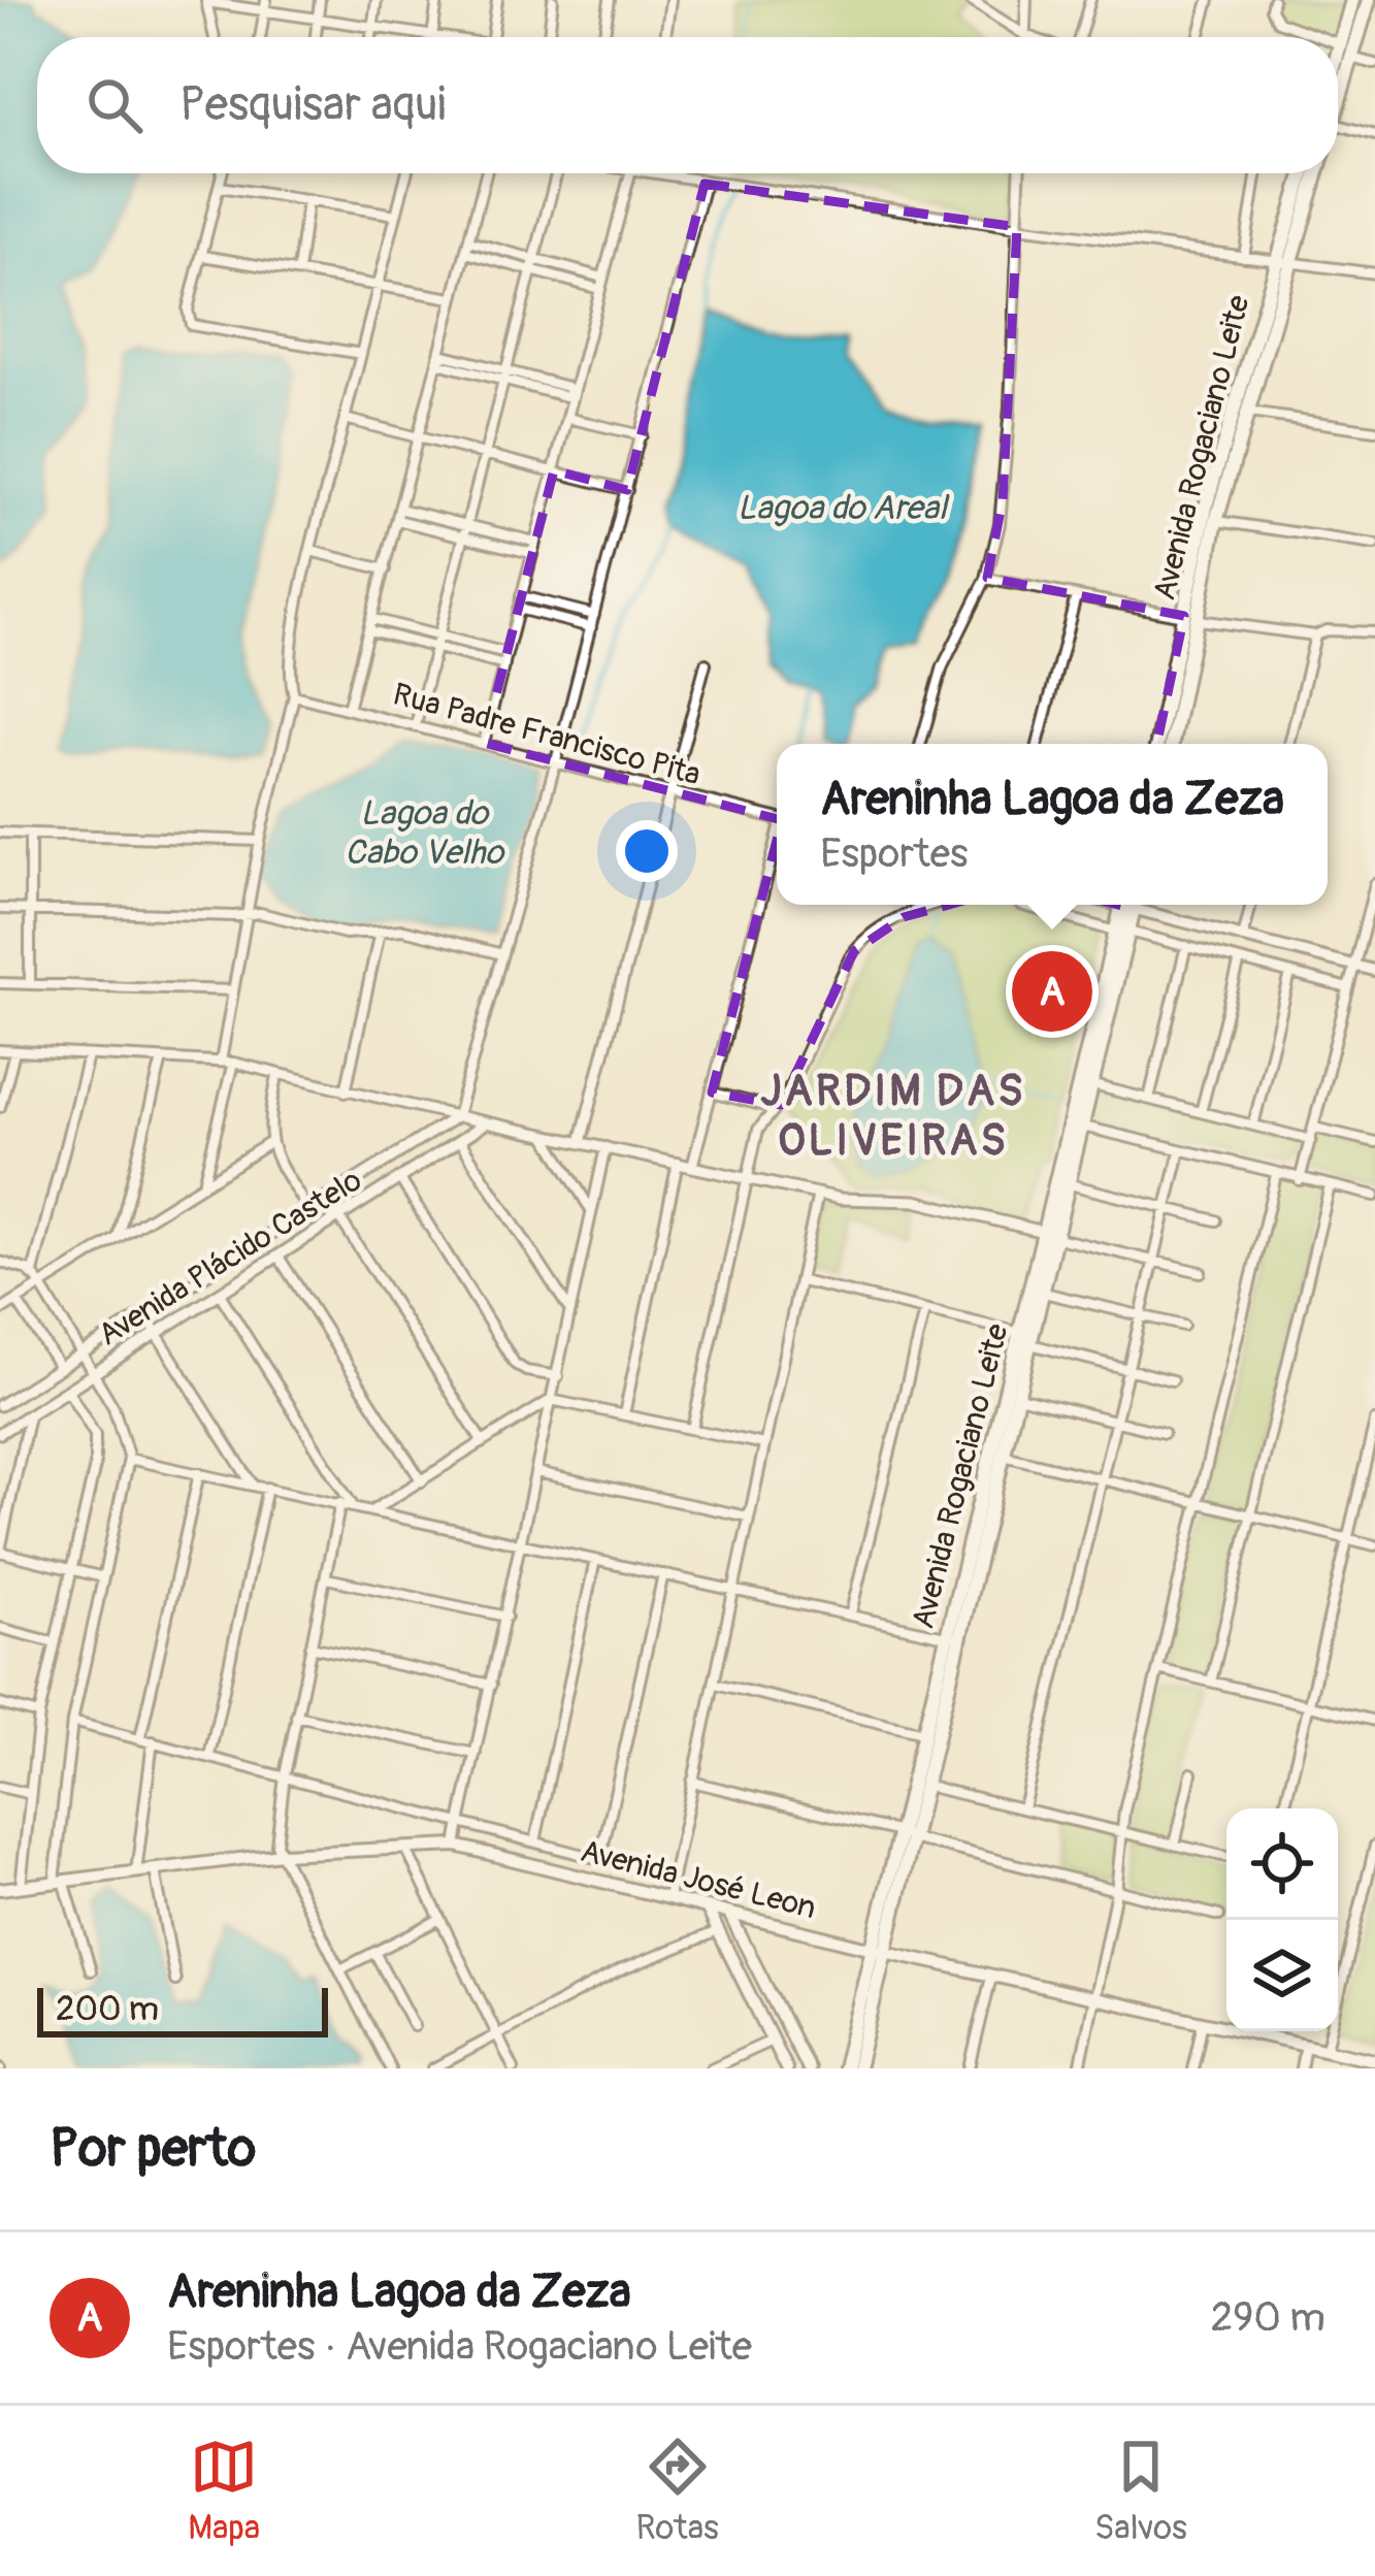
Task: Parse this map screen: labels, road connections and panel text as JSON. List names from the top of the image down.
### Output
{
  "streets": {
    "main road": ["Avenida Rogaciano Leite", "Avenida José Leon"],
    "street": ["Rua Padre Francisco Pita", "Avenida Plácido Castelo"]
  },
  "crossings": [
    ["Avenida Rogaciano Leite", "Avenida José Leon"]
  ],
  "districts": ["JARDIM DAS OLIVEIRAS"],
  "water": ["Lagoa do Areal", "Lagoa do Cabo Velho"],
  "scale_bar": "200 m",
  "page": {
    "search": "Pesquisar aqui",
    "popup": ["Areninha Lagoa da Zeza", "Esportes"],
    "pins": "A",
    "scale": "200 m",
    "heading": "Por perto",
    "list": [
      {
        "mark": "A",
        "name": "Areninha Lagoa da Zeza",
        "note": "Esportes · Avenida Rogaciano Leite",
        "value": "290 m"
      }
    ],
    "nav": ["Mapa", "Rotas", "Salvos"]
  }
}
